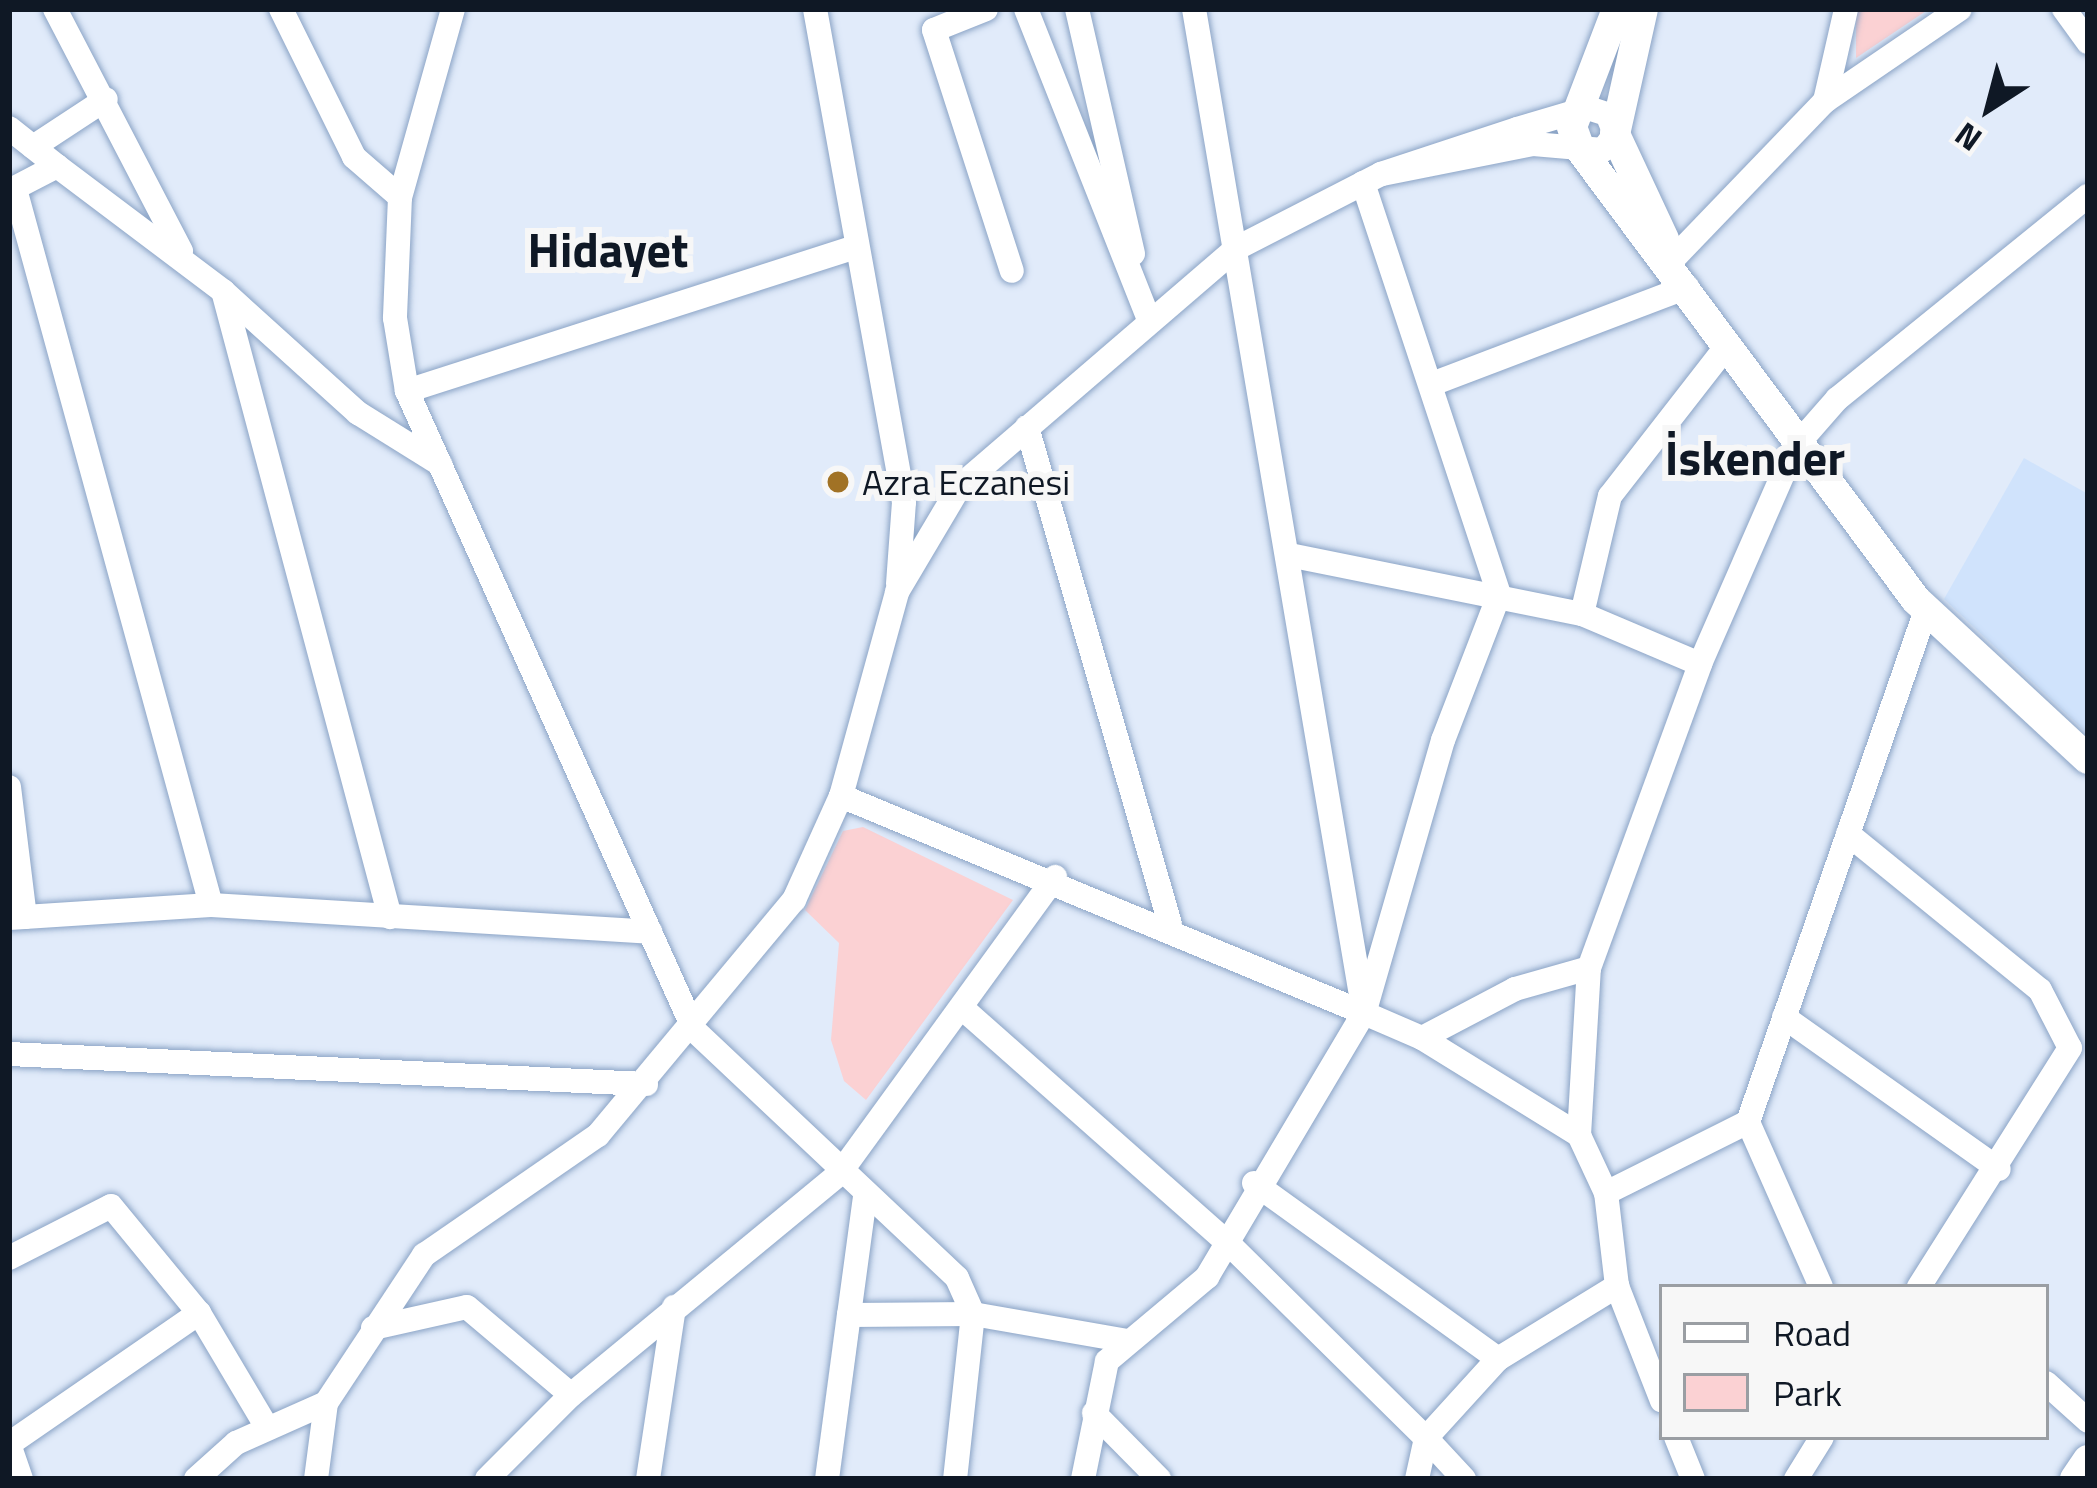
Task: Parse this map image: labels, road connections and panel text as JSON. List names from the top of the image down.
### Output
{
  "districts": ["Hidayet", "İskender"],
  "places": ["Azra Eczanesi"],
  "legend": ["Road", "Park"],
  "north": "bottom left"
}
